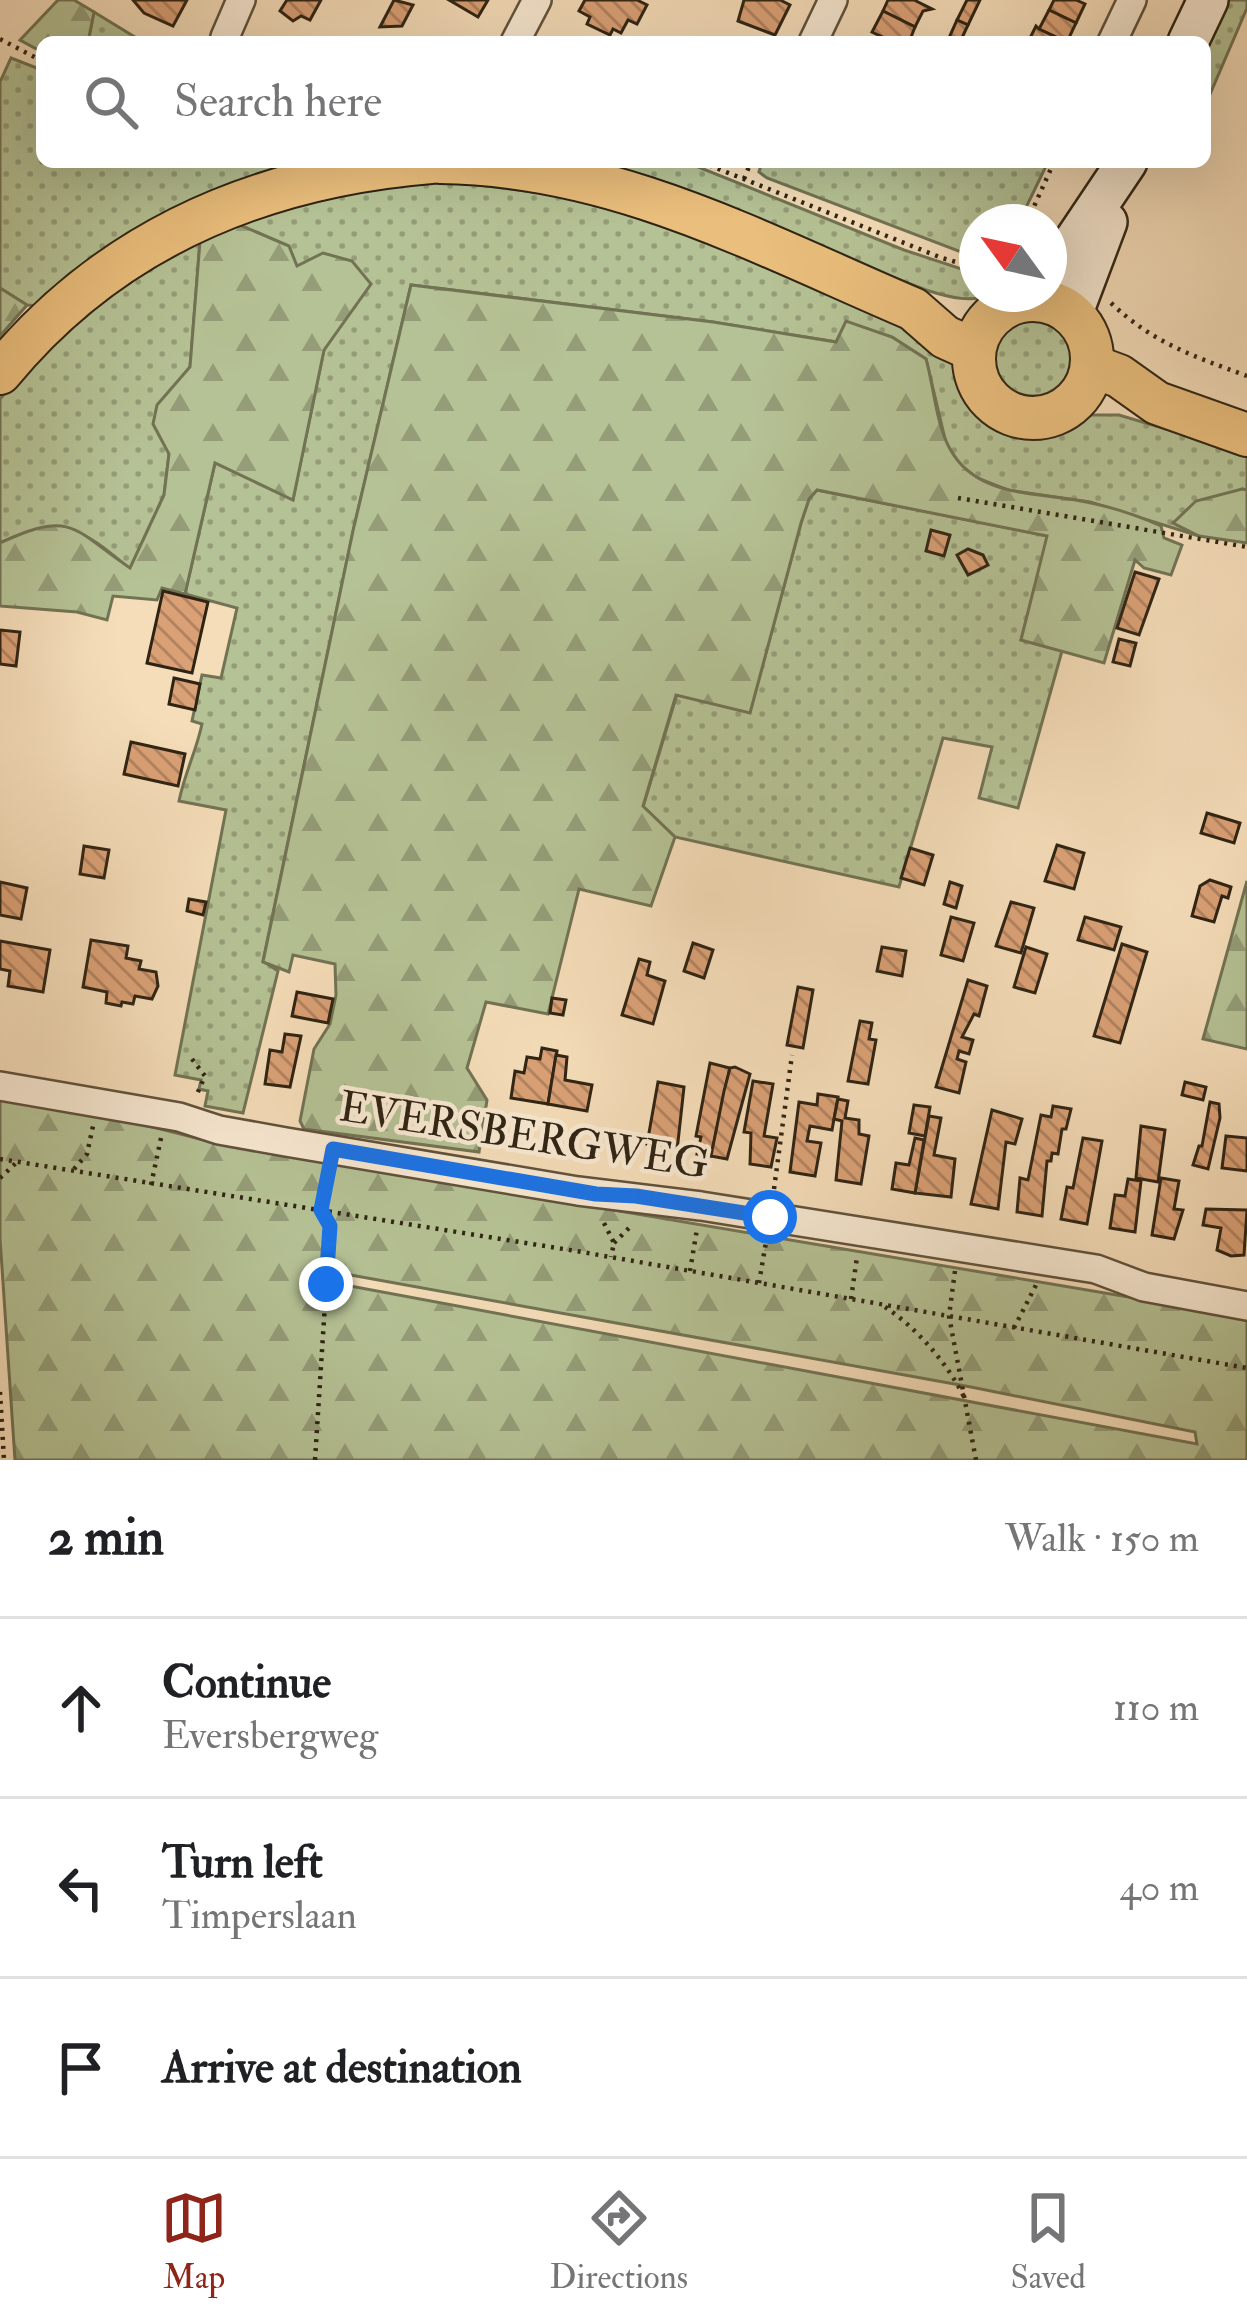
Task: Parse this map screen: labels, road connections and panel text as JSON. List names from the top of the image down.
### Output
{
  "streets": {
    "street": ["EVERSBERGWEG"]
  },
  "north": "top left",
  "page": {
    "search": "Search here",
    "heading": ["2 min", "Walk · 150 m"],
    "list": [
      ["Continue", "Eversbergweg", "110 m"],
      ["Turn left", "Timperslaan", "40 m"],
      "Arrive at destination"
    ],
    "nav": ["Map", "Directions", "Saved"]
  }
}
